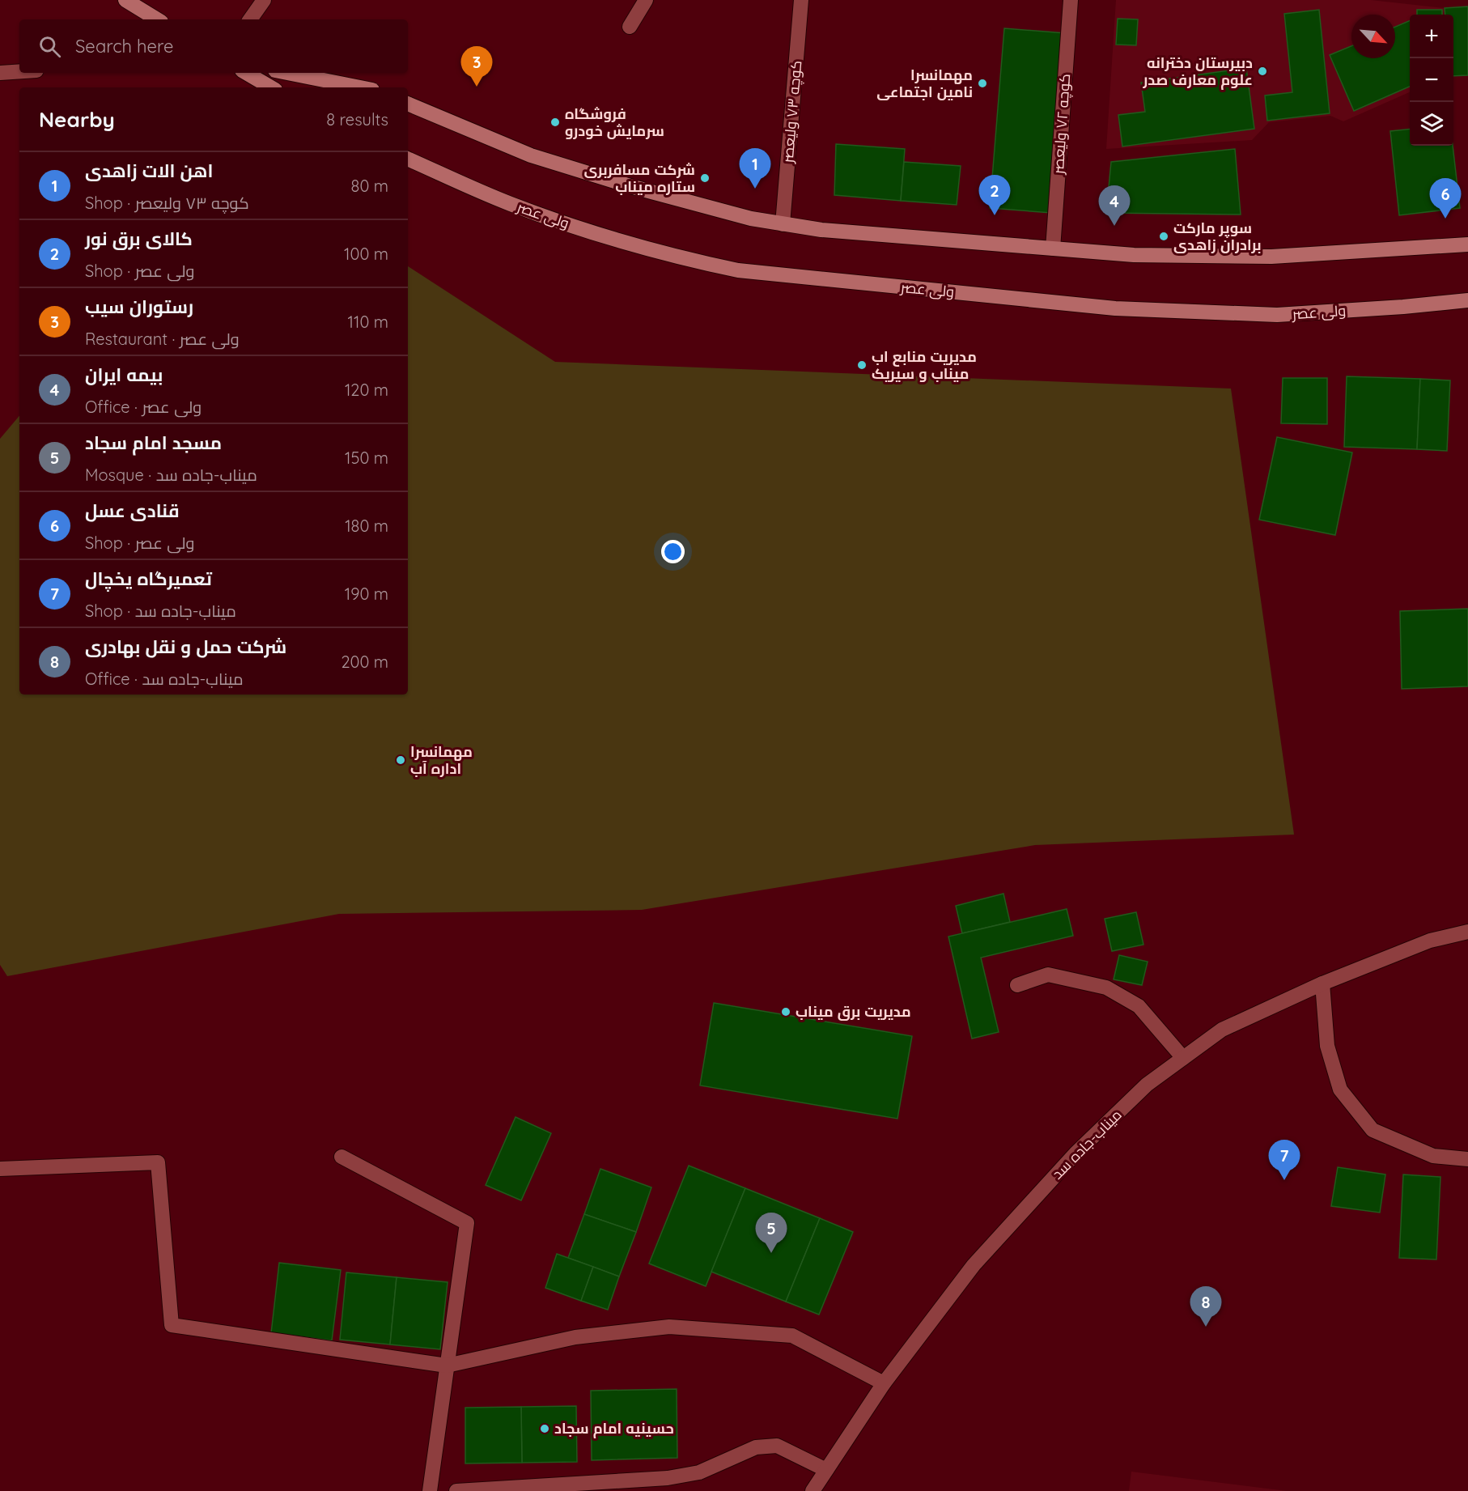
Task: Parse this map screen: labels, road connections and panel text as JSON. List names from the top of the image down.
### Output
{
  "streets": {
    "main road": ["ولی عصر"],
    "street": ["کوچه ۷۳ ولیعصر", "کوچه ۷۲ ولیعصر", "میناب-جاده سد"]
  },
  "places": [
    "دبیرستان دخترانه علوم معارف صدر",
    "مهمانسرا نامین اجتماعی",
    "فروشگاه سرمایش خودرو",
    "شرکت مسافربری ستاره میناب",
    "سوپر مارکت برادران زاهدی",
    "مدیریت منابع اب میناب و سیریک",
    "مهمانسرا اداره آب",
    "مدیریت برق میناب",
    "حسینیه امام سجاد"
  ],
  "north": "bottom right",
  "page": {
    "map_buttons": ["+", "−"],
    "search": "Search here",
    "pins": [
      "3",
      "1",
      "2",
      "6",
      "4",
      "7",
      "5",
      "8"
    ],
    "heading": ["Nearby", "8 results"],
    "list": [
      {
        "mark": "1",
        "name": "اهن الات زاهدی",
        "note": "Shop · کوچه ۷۳ ولیعصر",
        "value": "80 m"
      },
      {
        "mark": "2",
        "name": "کالای برق نور",
        "note": "Shop · ولی عصر",
        "value": "100 m"
      },
      {
        "mark": "3",
        "name": "رستوران سيب",
        "note": "Restaurant · ولی عصر",
        "value": "110 m"
      },
      {
        "mark": "4",
        "name": "بیمه ایران",
        "note": "Office · ولی عصر",
        "value": "120 m"
      },
      {
        "mark": "5",
        "name": "مسجد امام سجاد",
        "note": "Mosque · میناب-جاده سد",
        "value": "150 m"
      },
      {
        "mark": "6",
        "name": "قنادی عسل",
        "note": "Shop · ولی عصر",
        "value": "180 m"
      },
      {
        "mark": "7",
        "name": "تعمیرگاه یخچال",
        "note": "Shop · میناب-جاده سد",
        "value": "190 m"
      },
      {
        "mark": "8",
        "name": "شرکت حمل و نقل بهادری",
        "note": "Office · میناب-جاده سد",
        "value": "200 m"
      }
    ]
  }
}
